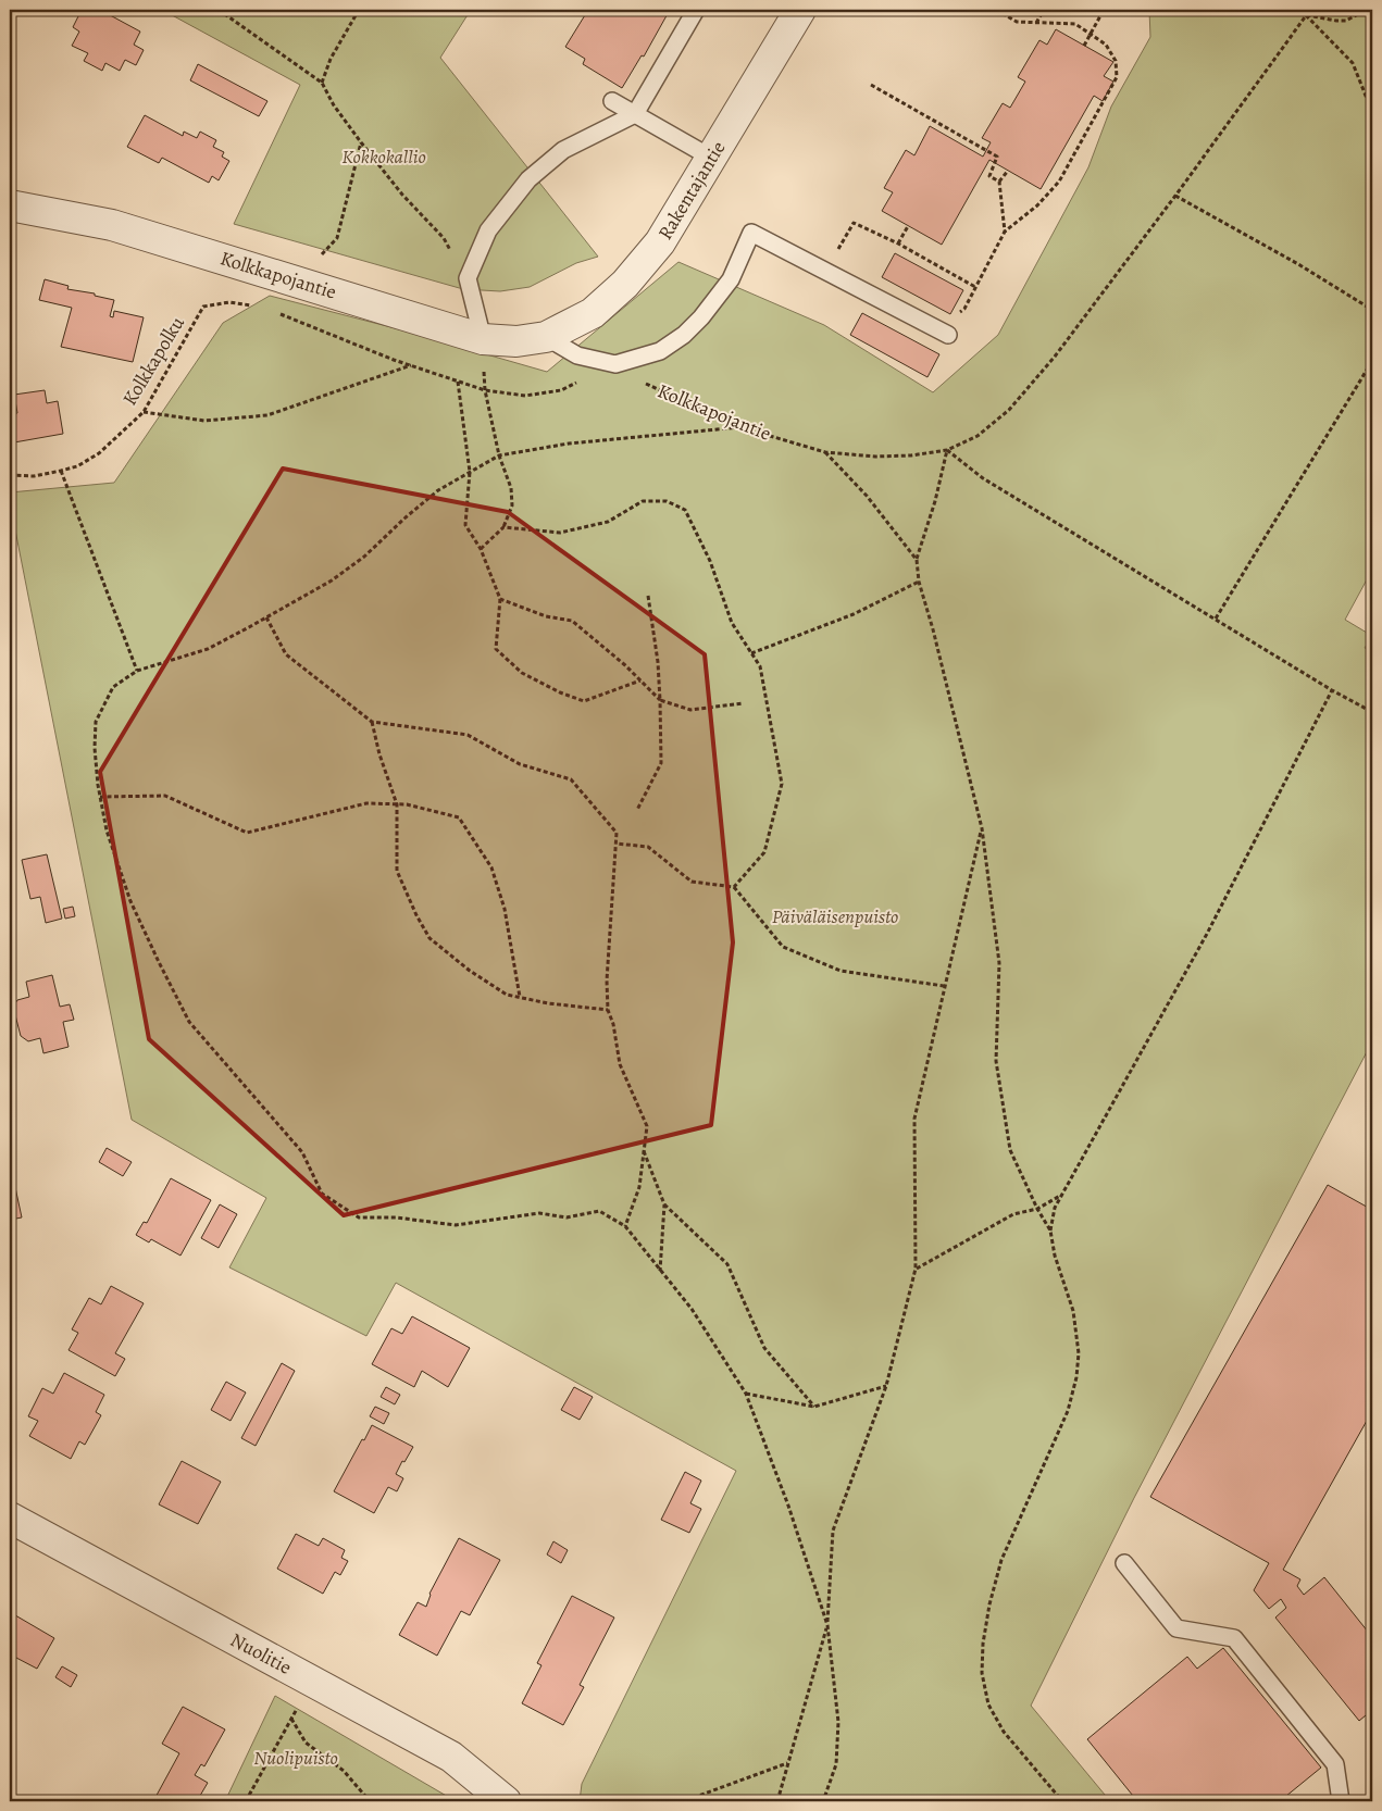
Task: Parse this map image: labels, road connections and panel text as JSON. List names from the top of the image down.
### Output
{
  "streets": {
    "street": ["Rakentajantie", "Kolkkapojantie", "Nuolitie"],
    "path": ["Kolkkapolku"]
  },
  "crossings": [
    ["Rakentajantie", "Kolkkapojantie"]
  ],
  "parks": ["Kokkokallio", "Päiväläisenpuisto", "Nuolipuisto"]
}
